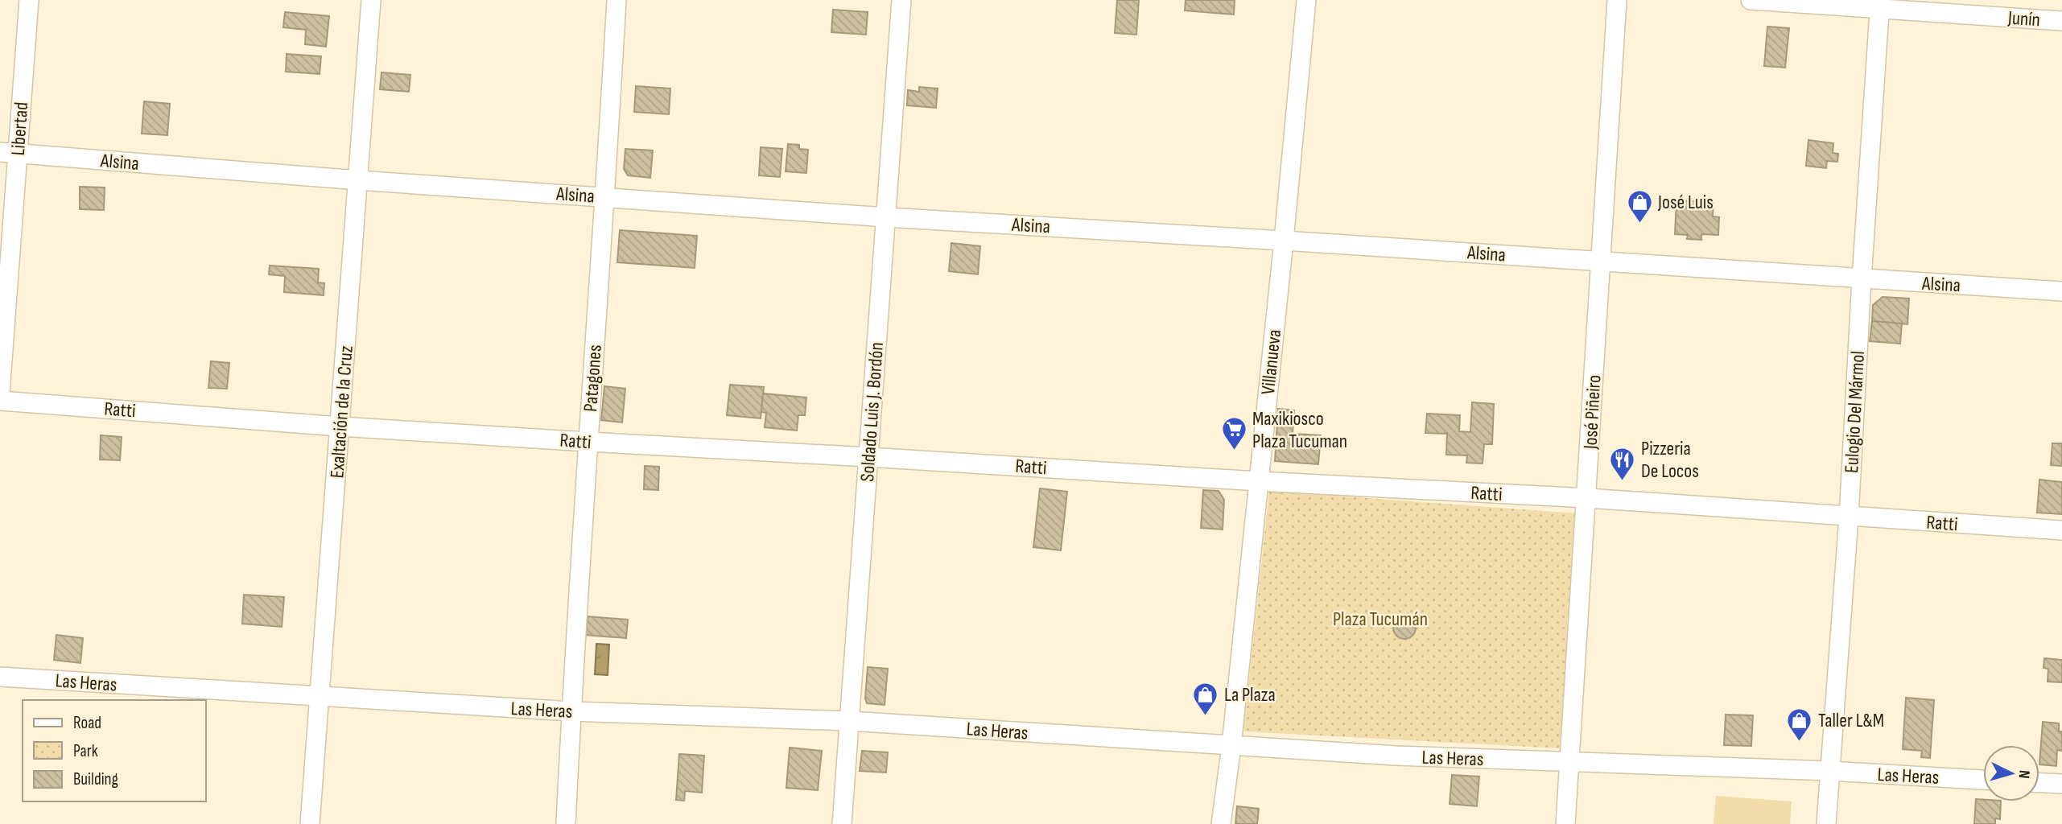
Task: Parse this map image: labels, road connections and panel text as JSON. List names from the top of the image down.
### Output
{
  "streets": {
    "street": [
      "Junín",
      "Libertad",
      "Alsina",
      "Villanueva",
      "Patagones",
      "Ratti",
      "Exaltación de la Cruz",
      "Soldado Luis J. Bordón",
      "José Piñeiro",
      "Eulogio Del Mármol",
      "Las Heras"
    ]
  },
  "crossings": [
    ["Junín", "Eulogio Del Mármol"],
    ["Libertad", "Alsina"],
    ["Alsina", "Villanueva"],
    ["Alsina", "Patagones"],
    ["Alsina", "Exaltación de la Cruz"],
    ["Alsina", "Soldado Luis J. Bordón"],
    ["Alsina", "José Piñeiro"],
    ["Alsina", "Eulogio Del Mármol"],
    ["Villanueva", "Ratti"],
    ["Villanueva", "Las Heras"],
    ["Patagones", "Ratti"],
    ["Patagones", "Las Heras"],
    ["Ratti", "Exaltación de la Cruz"],
    ["Ratti", "Soldado Luis J. Bordón"],
    ["Ratti", "José Piñeiro"],
    ["Ratti", "Eulogio Del Mármol"],
    ["Exaltación de la Cruz", "Las Heras"],
    ["Soldado Luis J. Bordón", "Las Heras"],
    ["José Piñeiro", "Las Heras"],
    ["Eulogio Del Mármol", "Las Heras"]
  ],
  "parks": ["Plaza Tucumán"],
  "places": {
    "shop": ["José Luis", "La Plaza", "Taller L&M"],
    "supermarket": ["Maxikiosco Plaza Tucuman"],
    "restaurant": ["Pizzeria De Locos"]
  },
  "legend": ["Road", "Park", "Building"],
  "north": "right"
}
